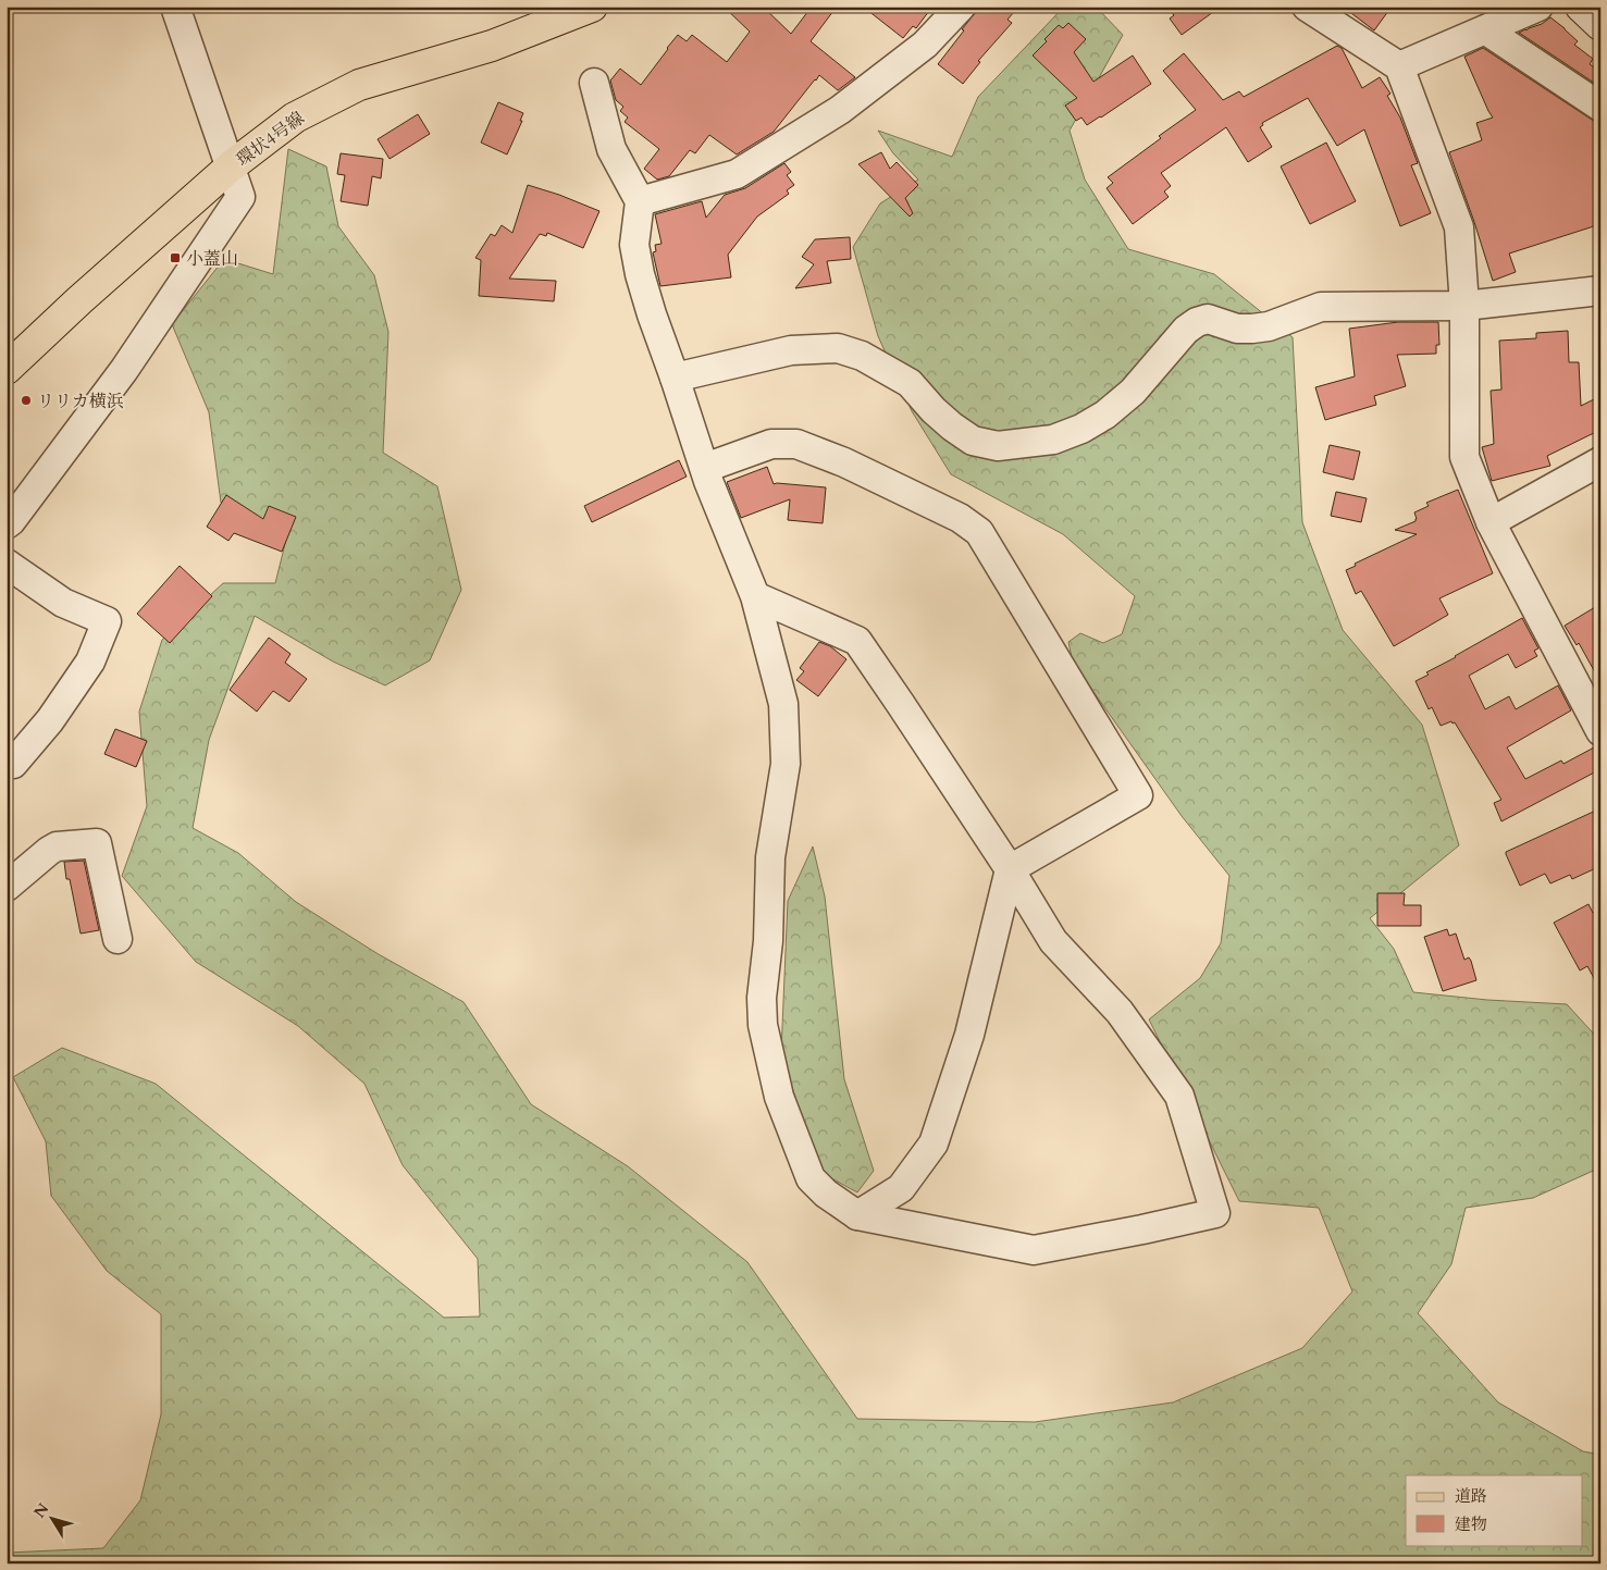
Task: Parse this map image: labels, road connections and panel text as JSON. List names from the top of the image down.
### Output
{
  "streets": {
    "main road": ["環状4号線"]
  },
  "places": {
    "transit": ["小蓋山"],
    "other": ["リリカ横浜"]
  },
  "legend": ["道路", "建物"],
  "north": "top left"
}
